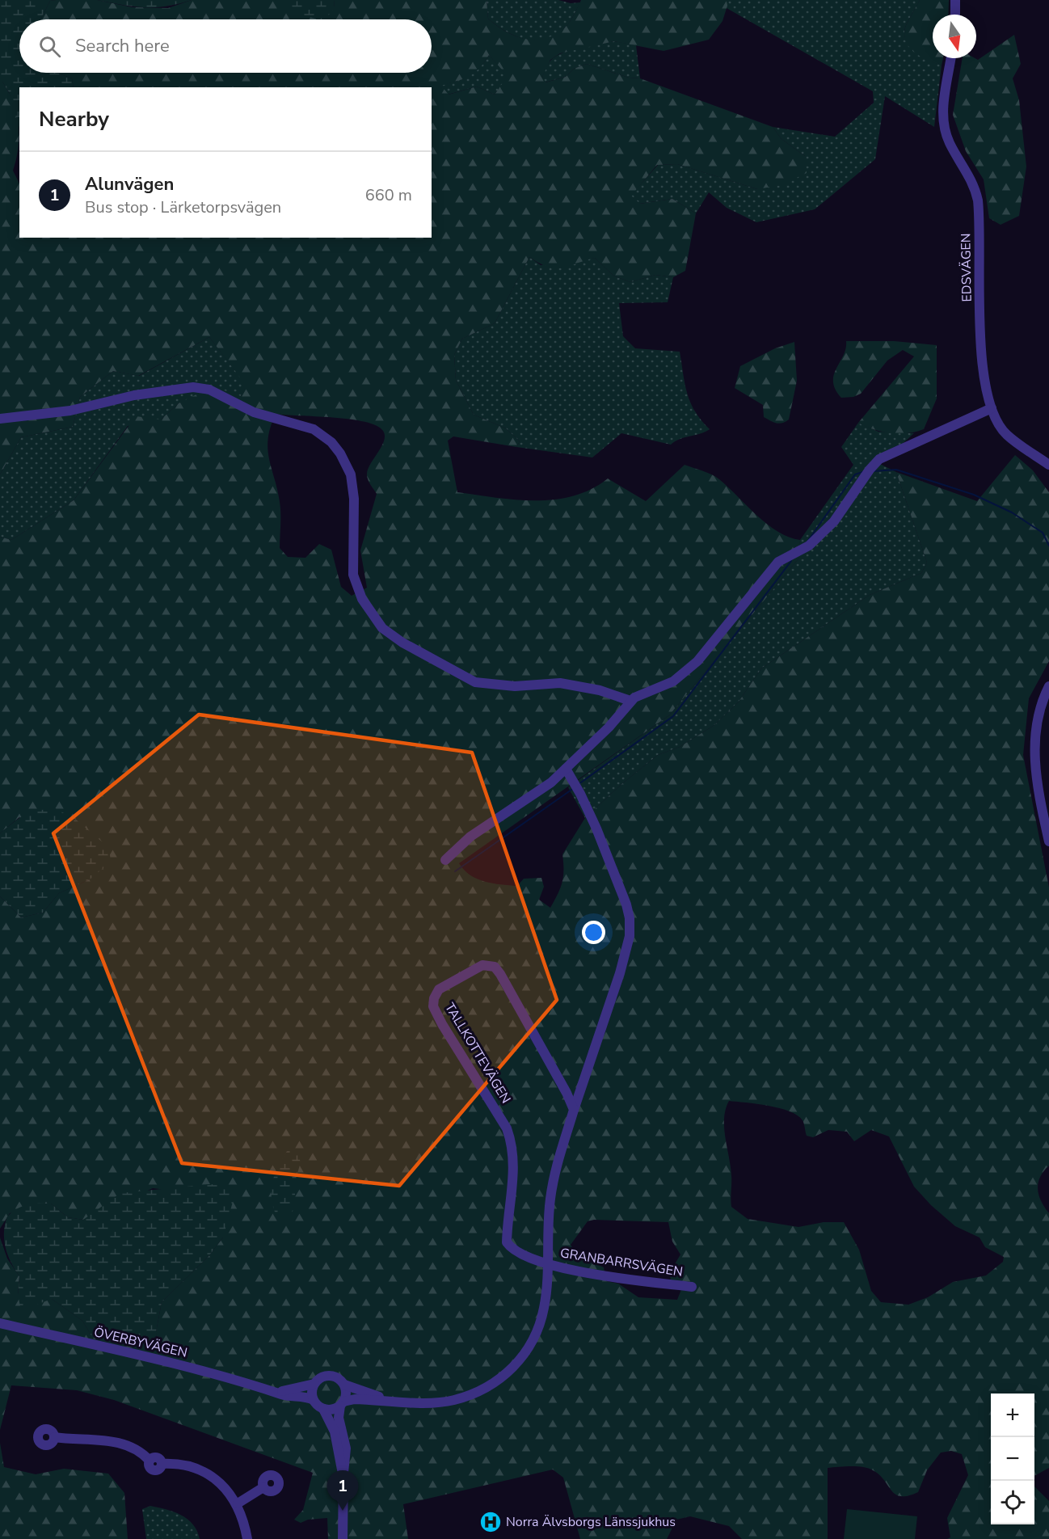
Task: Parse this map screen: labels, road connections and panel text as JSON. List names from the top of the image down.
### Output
{
  "streets": {
    "street": [
      "EDSVÄGEN",
      "TALLKOTTEVÄGEN",
      "GRANBARRSVÄGEN",
      "ÖVERBYVÄGEN"
    ]
  },
  "crossings": [
    ["TALLKOTTEVÄGEN", "GRANBARRSVÄGEN"]
  ],
  "places": {
    "hospital": ["Norra Älvsborgs Länssjukhus"]
  },
  "north": "bottom",
  "page": {
    "search": "Search here",
    "heading": "Nearby",
    "list": [
      {
        "mark": "1",
        "name": "Alunvägen",
        "note": "Bus stop · Lärketorpsvägen",
        "value": "660 m"
      }
    ],
    "map_buttons": ["+", "−"],
    "pins": "1"
  }
}
